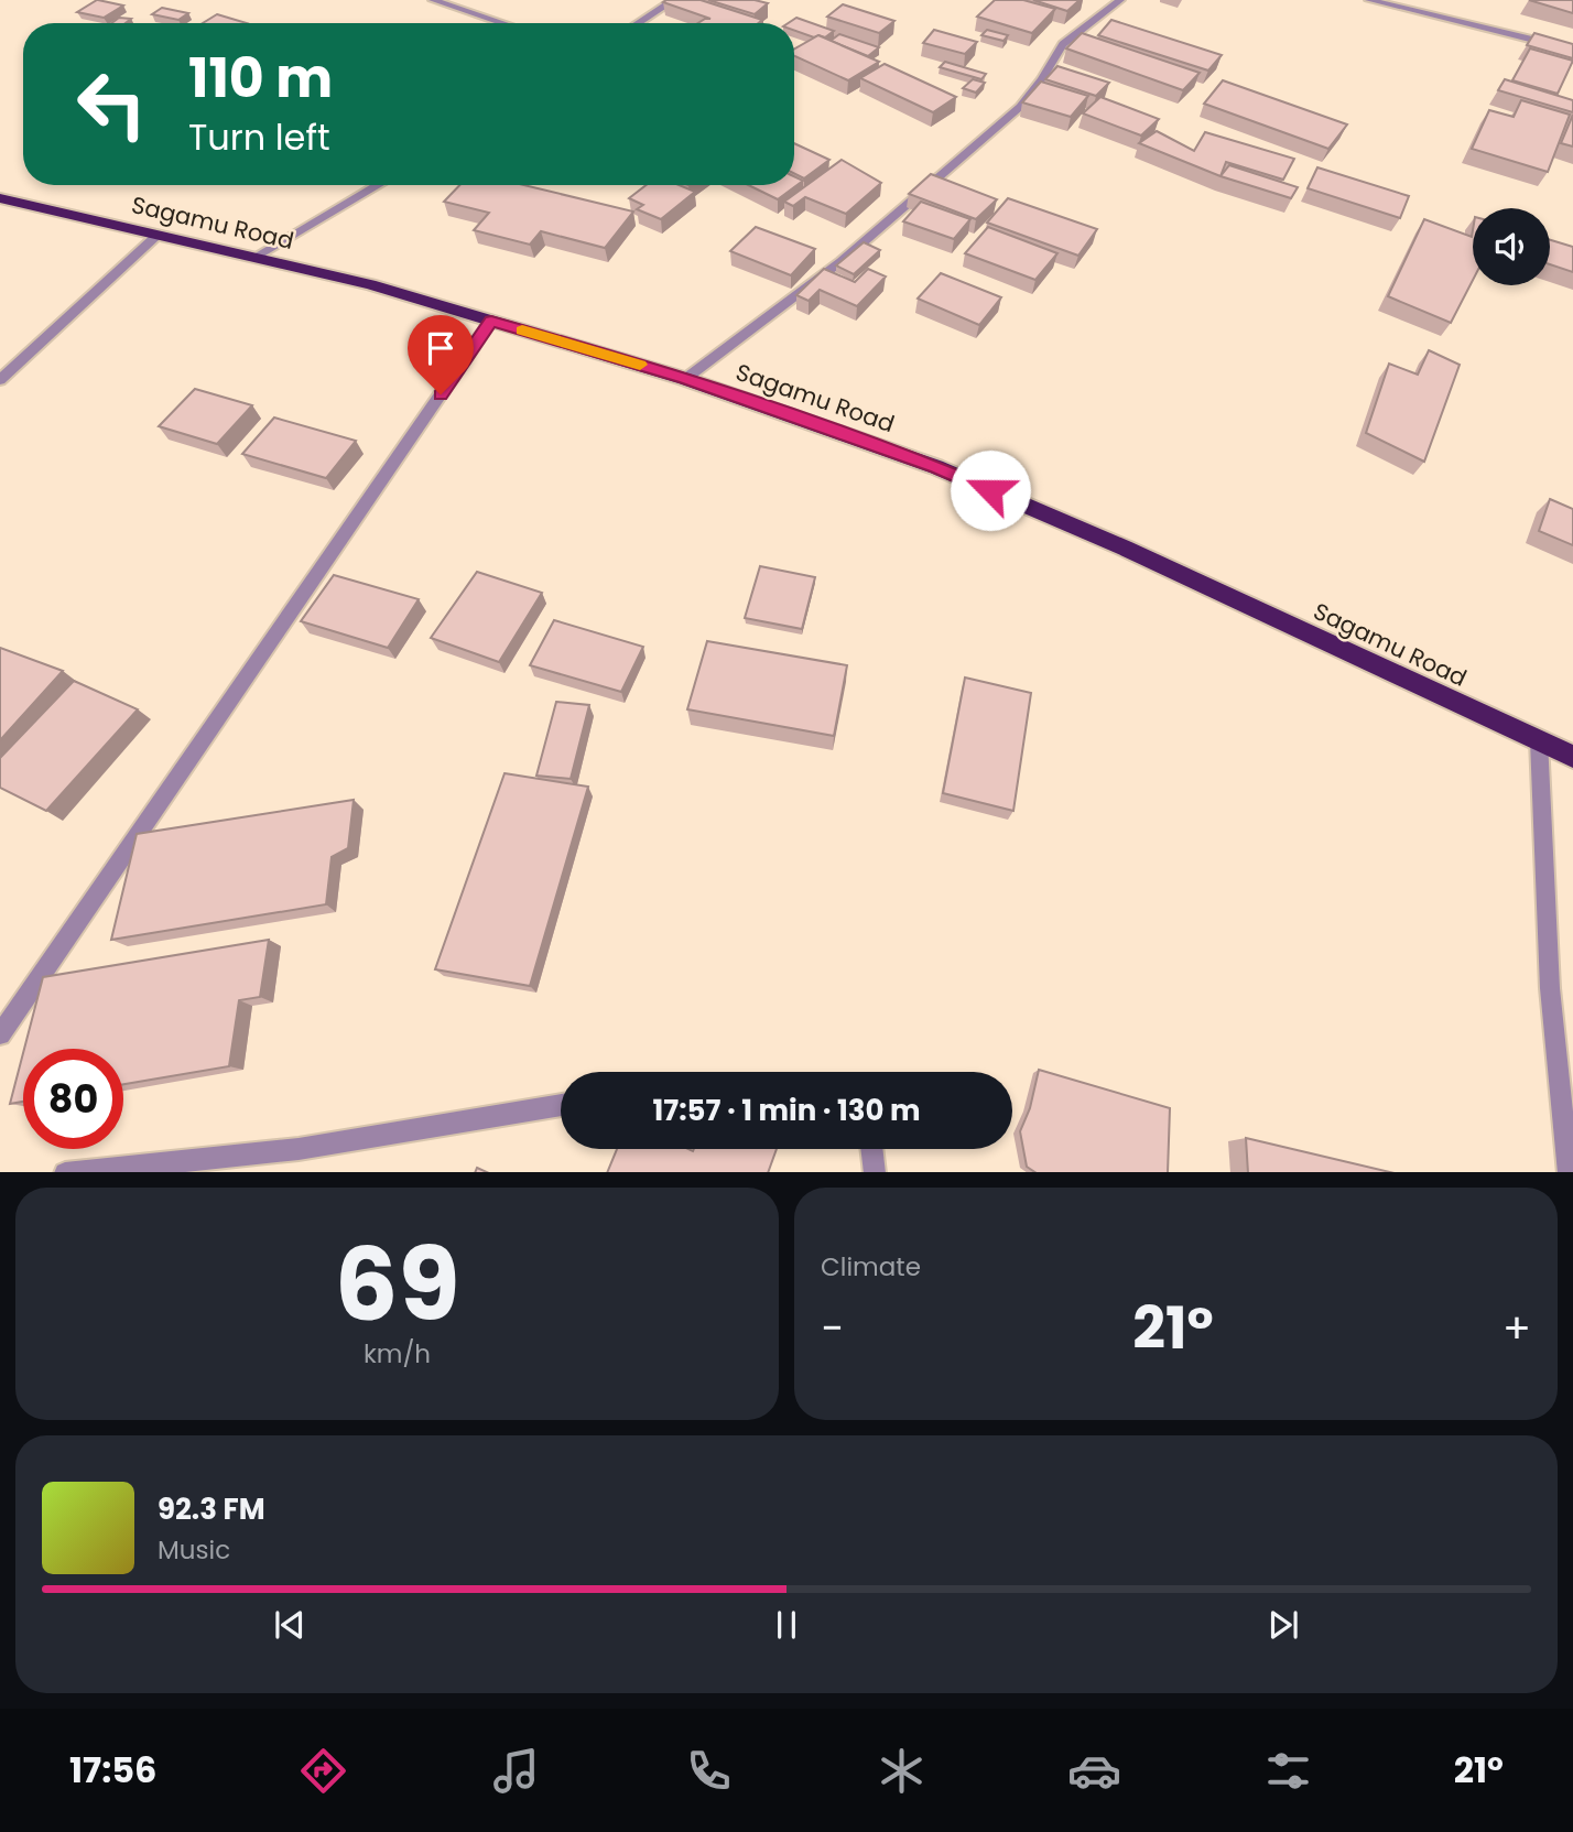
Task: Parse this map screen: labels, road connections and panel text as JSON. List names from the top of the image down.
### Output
{
  "streets": {
    "highway": ["Sagamu Road"]
  },
  "page": {
    "turn": ["110 m", "Turn left"],
    "limit": "80",
    "trip": "17:57 · 1 min · 130 m",
    "tile": [
      ["69", "km/h"],
      "Climate"
    ],
    "heat": ["−", "21°", "+"],
    "song": ["92.3 FM", "Music"],
    "tabs": ["17:56", "21°"]
  }
}
